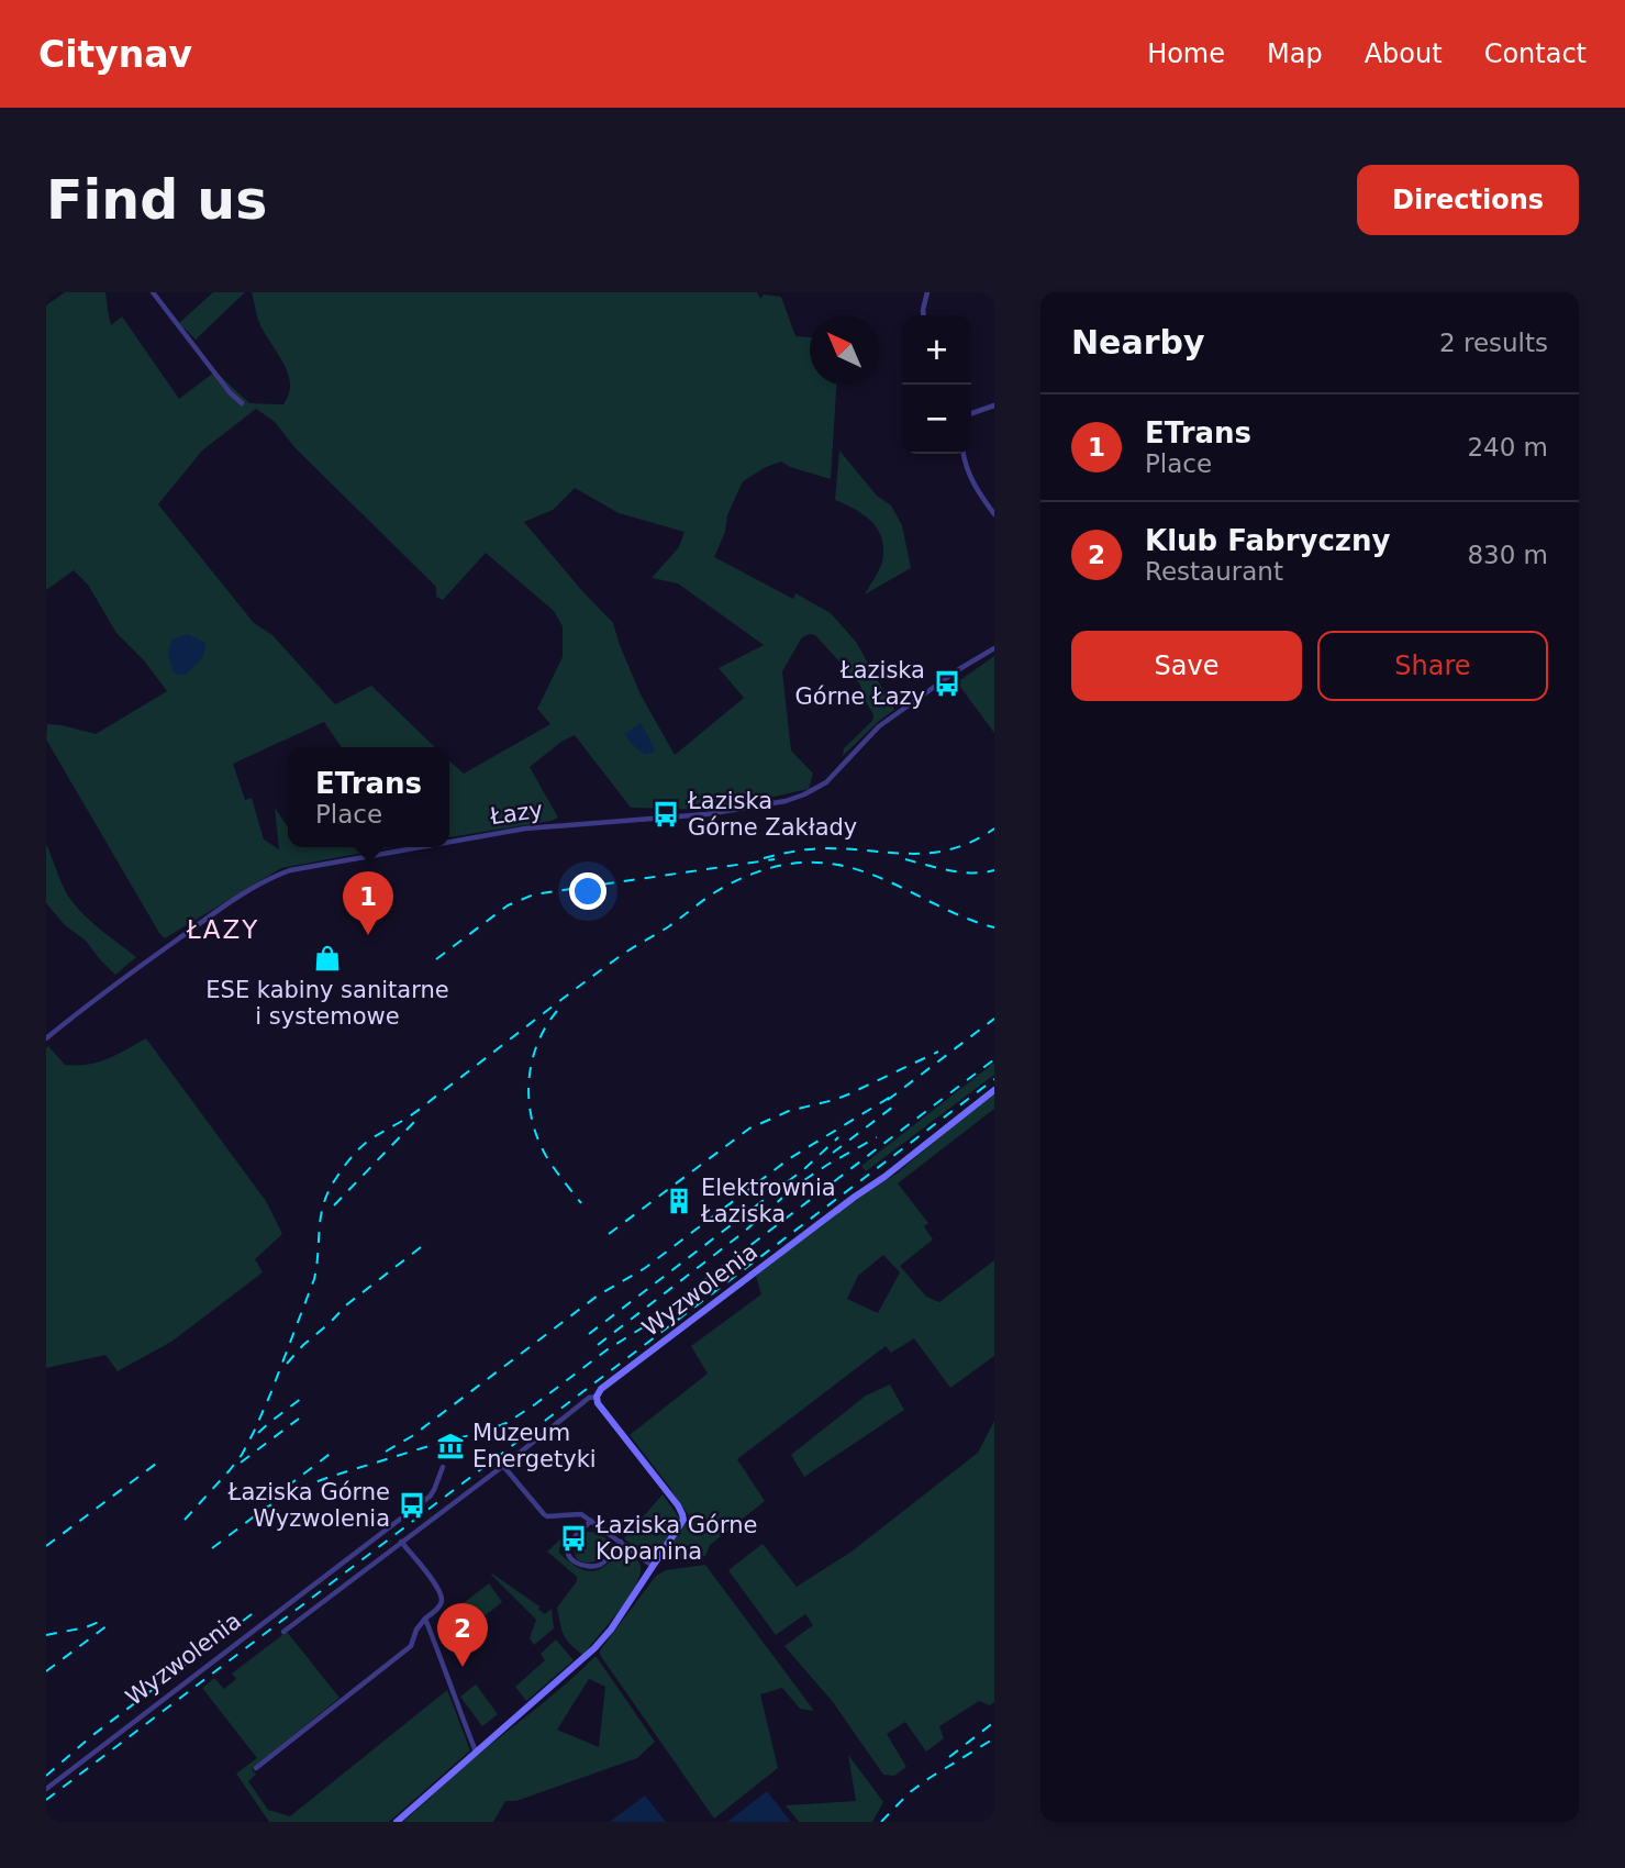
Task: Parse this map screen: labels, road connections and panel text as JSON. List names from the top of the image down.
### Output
{
  "streets": {
    "street": ["Łazy", "Wyzwolenia"]
  },
  "districts": ["ŁAZY"],
  "places": {
    "bus stop": [
      "Łaziska Górne Łazy",
      "Łaziska Górne Zakłady",
      "Łaziska Górne Wyzwolenia",
      "Łaziska Górne Kopanina"
    ],
    "shop": ["ESE kabiny sanitarne i systemowe"],
    "building": ["Elektrownia Łaziska"],
    "museum": ["Muzeum Energetyki"]
  },
  "north": "top left",
  "page": {
    "header": "Citynav",
    "nav": [
      "Home",
      "Map",
      "About",
      "Contact"
    ],
    "buttons": [
      "Directions",
      ["Save", "Share"]
    ],
    "title": "Find us",
    "heading": ["Nearby", "2 results"],
    "map_buttons": ["+", "−"],
    "list": [
      {
        "mark": "1",
        "name": "ETrans",
        "note": "Place",
        "value": "240 m"
      },
      {
        "mark": "2",
        "name": "Klub Fabryczny",
        "note": "Restaurant",
        "value": "830 m"
      }
    ],
    "popup": ["ETrans", "Place"],
    "pins": ["1", "2"]
  }
}
